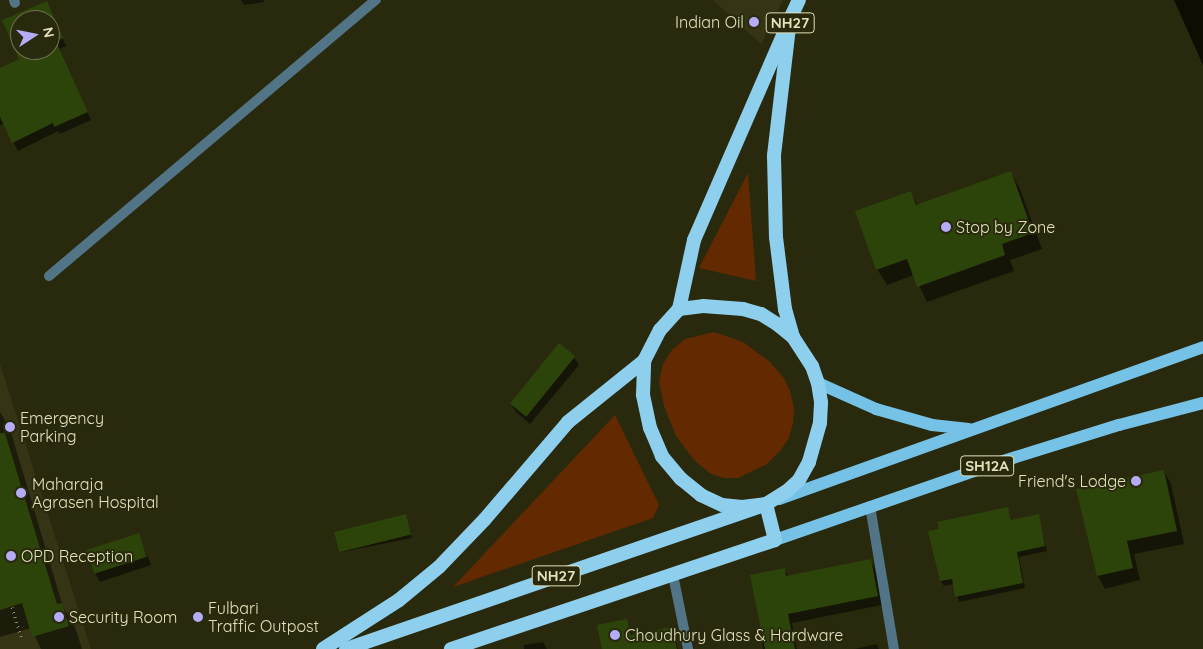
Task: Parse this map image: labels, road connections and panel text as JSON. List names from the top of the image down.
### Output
{
  "streets": {
    "highway": ["NH27"],
    "main road": ["SH12A"]
  },
  "crossings": [
    ["NH27", "SH12A"]
  ],
  "places": [
    "Indian Oil",
    "Stop by Zone",
    "Emergency Parking",
    "Friend's Lodge",
    "Maharaja Agrasen Hospital",
    "OPD Reception",
    "Security Room",
    "Fulbari Traffic Outpost",
    "Choudhury Glass & Hardware"
  ],
  "north": "right"
}
